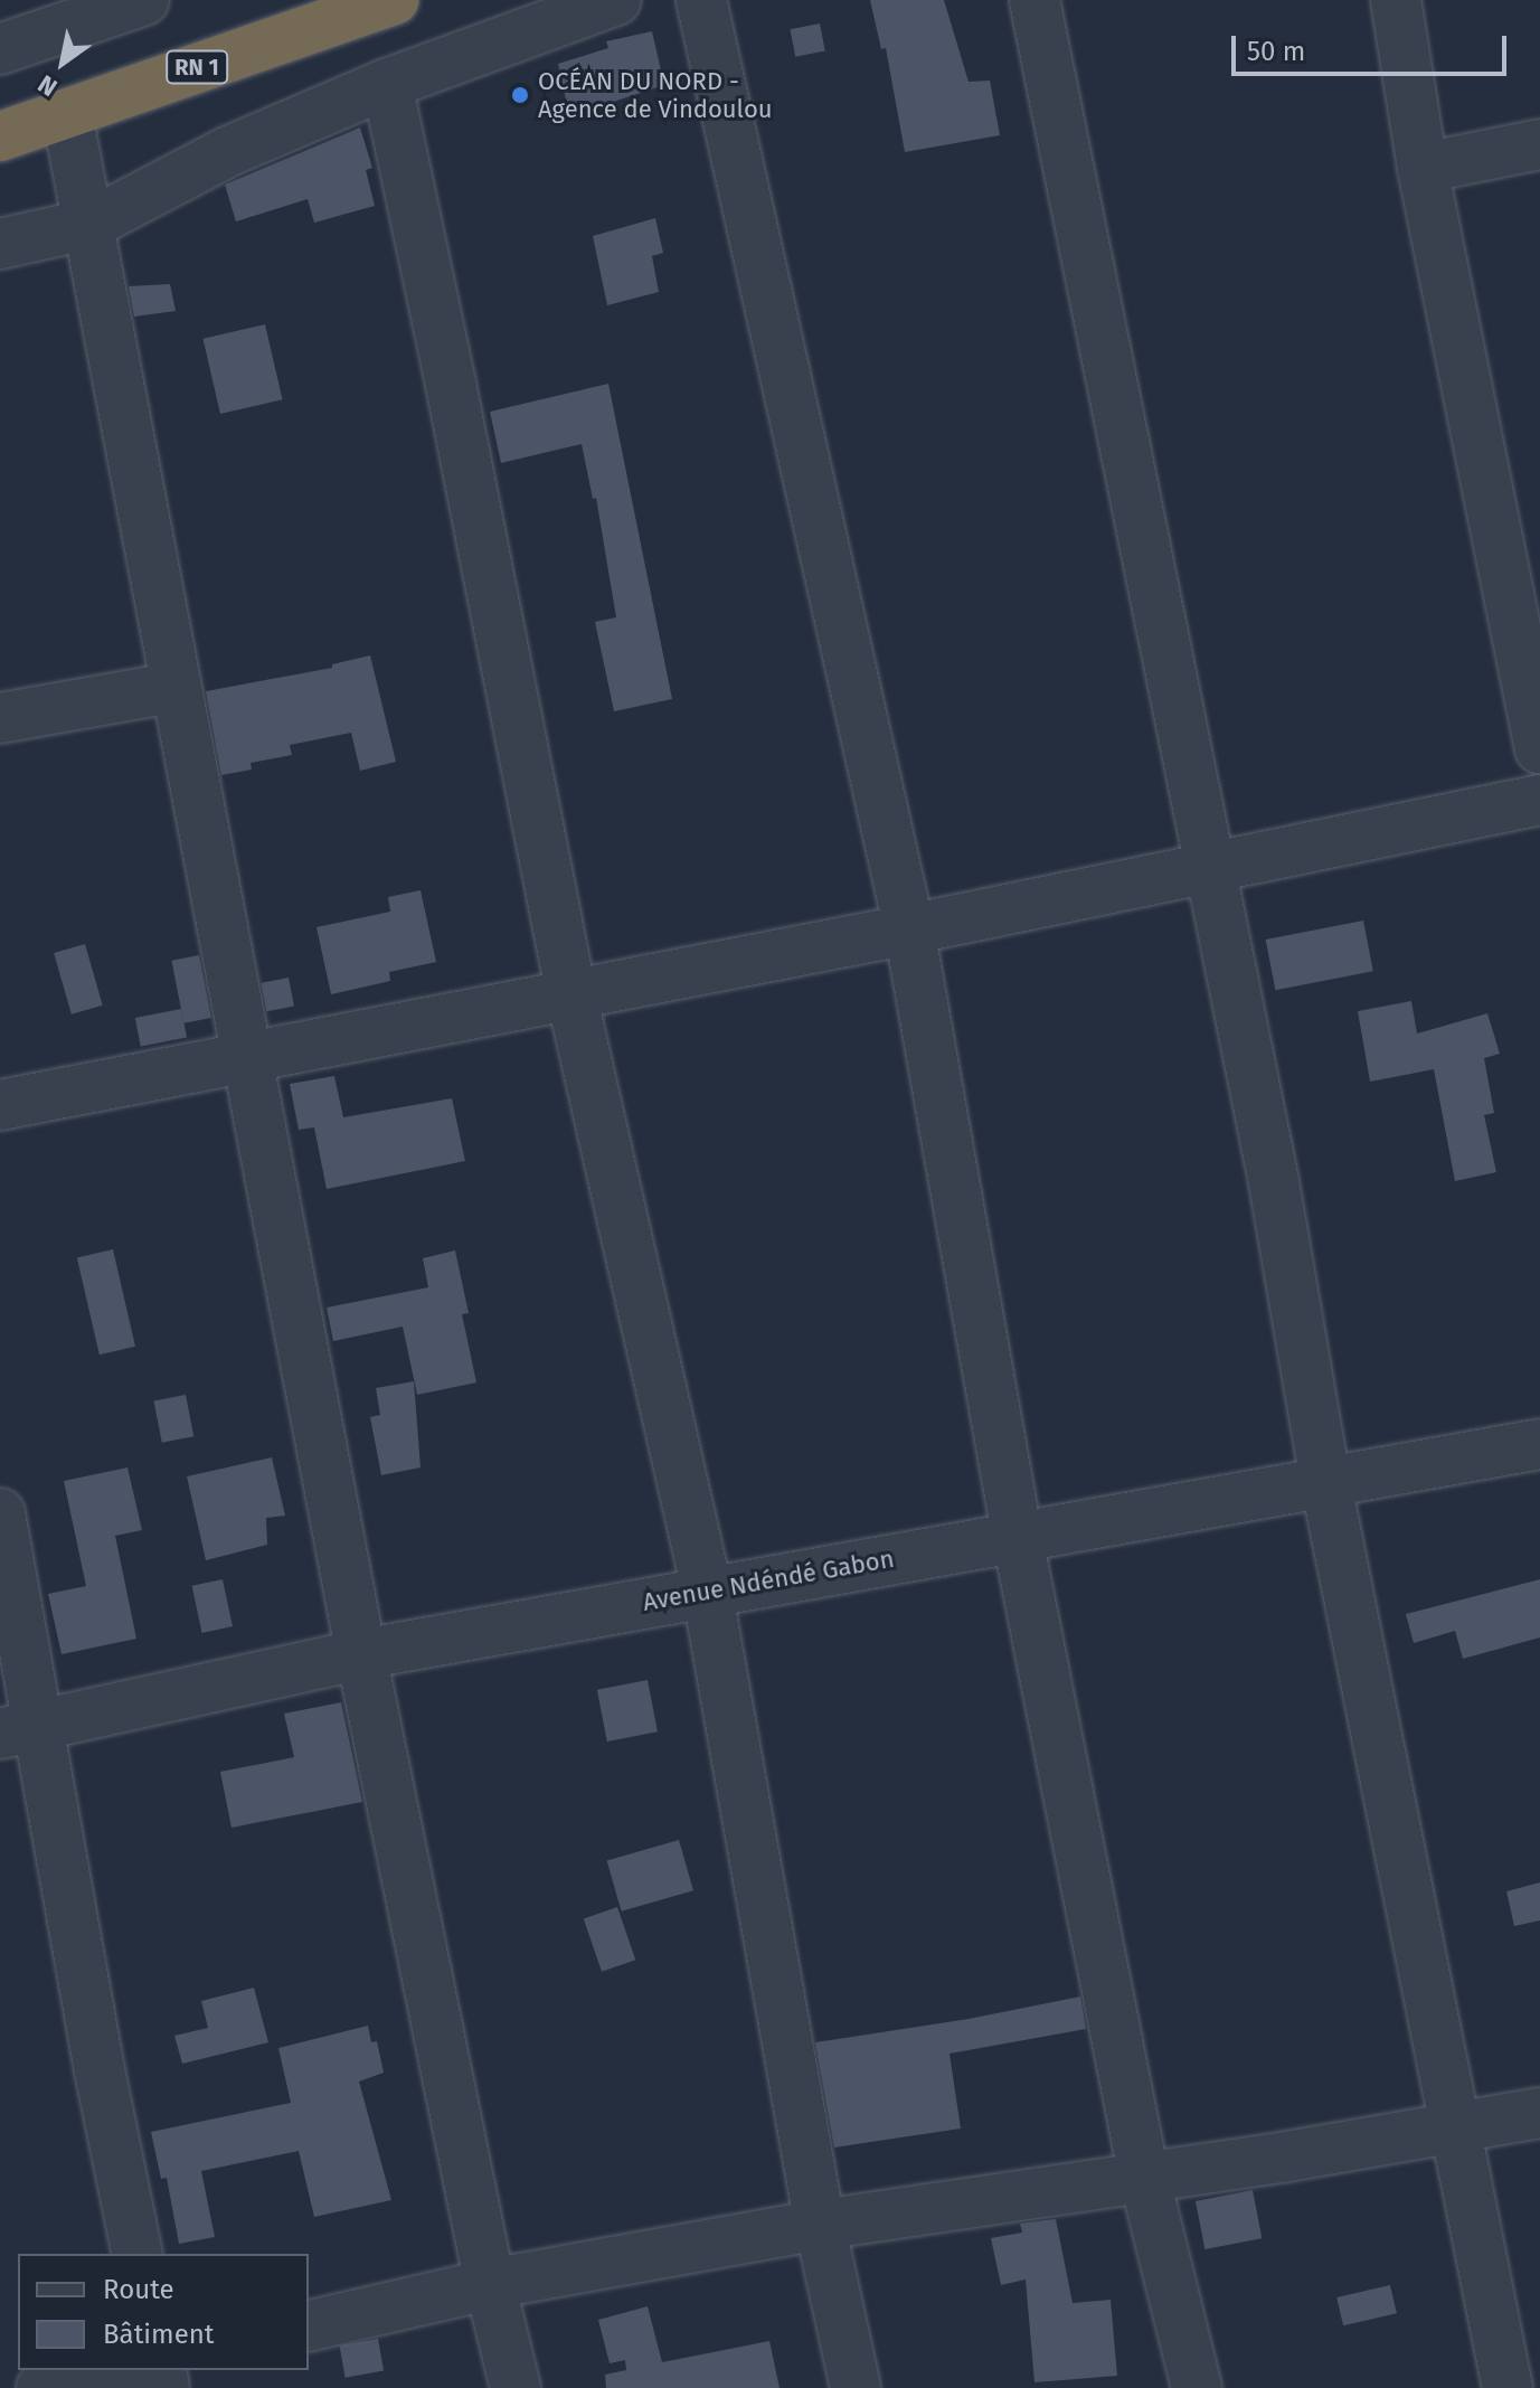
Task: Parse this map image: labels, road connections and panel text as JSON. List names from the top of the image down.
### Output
{
  "streets": {
    "highway": ["RN 1"],
    "street": ["Avenue Ndéndé Gabon"]
  },
  "places": ["OCÉAN DU NORD - Agence de Vindoulou"],
  "legend": ["Route", "Bâtiment"],
  "scale_bar": "50 m",
  "north": "bottom left"
}
